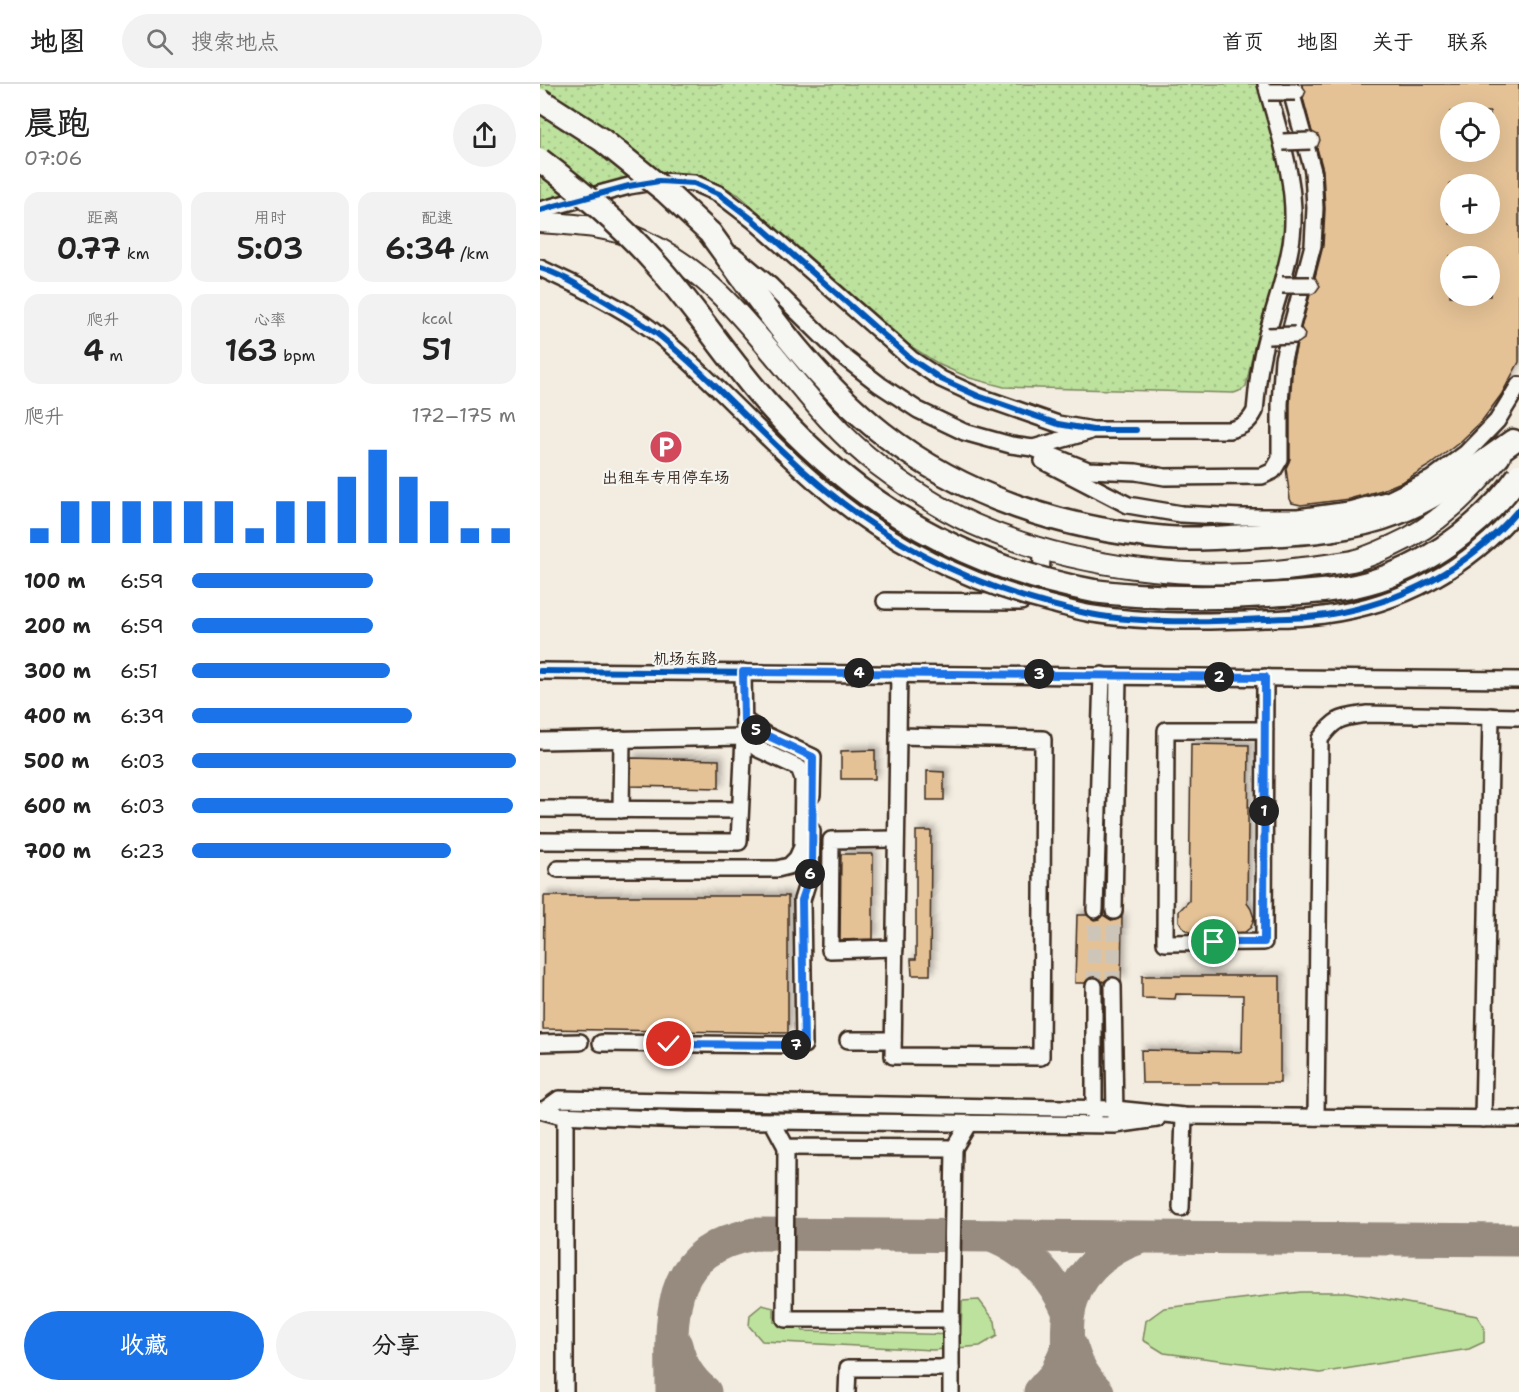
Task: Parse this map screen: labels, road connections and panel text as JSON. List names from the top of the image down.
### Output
{
  "streets": {
    "street": ["机场东路"]
  },
  "places": {
    "parking": ["出租车专用停车场"]
  },
  "page": {
    "header": "地图",
    "search": "搜索地点",
    "nav": [
      "首页",
      "地图",
      "关于",
      "联系"
    ],
    "heading": ["晨跑", "07:06"],
    "map_buttons": ["+", "−"],
    "stats": [
      ["距离", "0.77 km"],
      ["用时", "5:03"],
      ["配速", "6:34 /km"],
      ["爬升", "4 m"],
      ["心率", "163 bpm"],
      ["kcal", "51"]
    ],
    "chart": ["爬升", "172–175 m"],
    "list": [
      {
        "name": "100 m",
        "note": "6:59"
      },
      {
        "name": "200 m",
        "note": "6:59"
      },
      {
        "name": "300 m",
        "note": "6:51"
      },
      {
        "name": "400 m",
        "note": "6:39"
      },
      {
        "name": "500 m",
        "note": "6:03"
      },
      {
        "name": "600 m",
        "note": "6:03"
      },
      {
        "name": "700 m",
        "note": "6:23"
      }
    ],
    "pins": [
      "4",
      "3",
      "2",
      "5",
      "1",
      "6",
      "7"
    ],
    "buttons": ["收藏", "分享"]
  }
}
